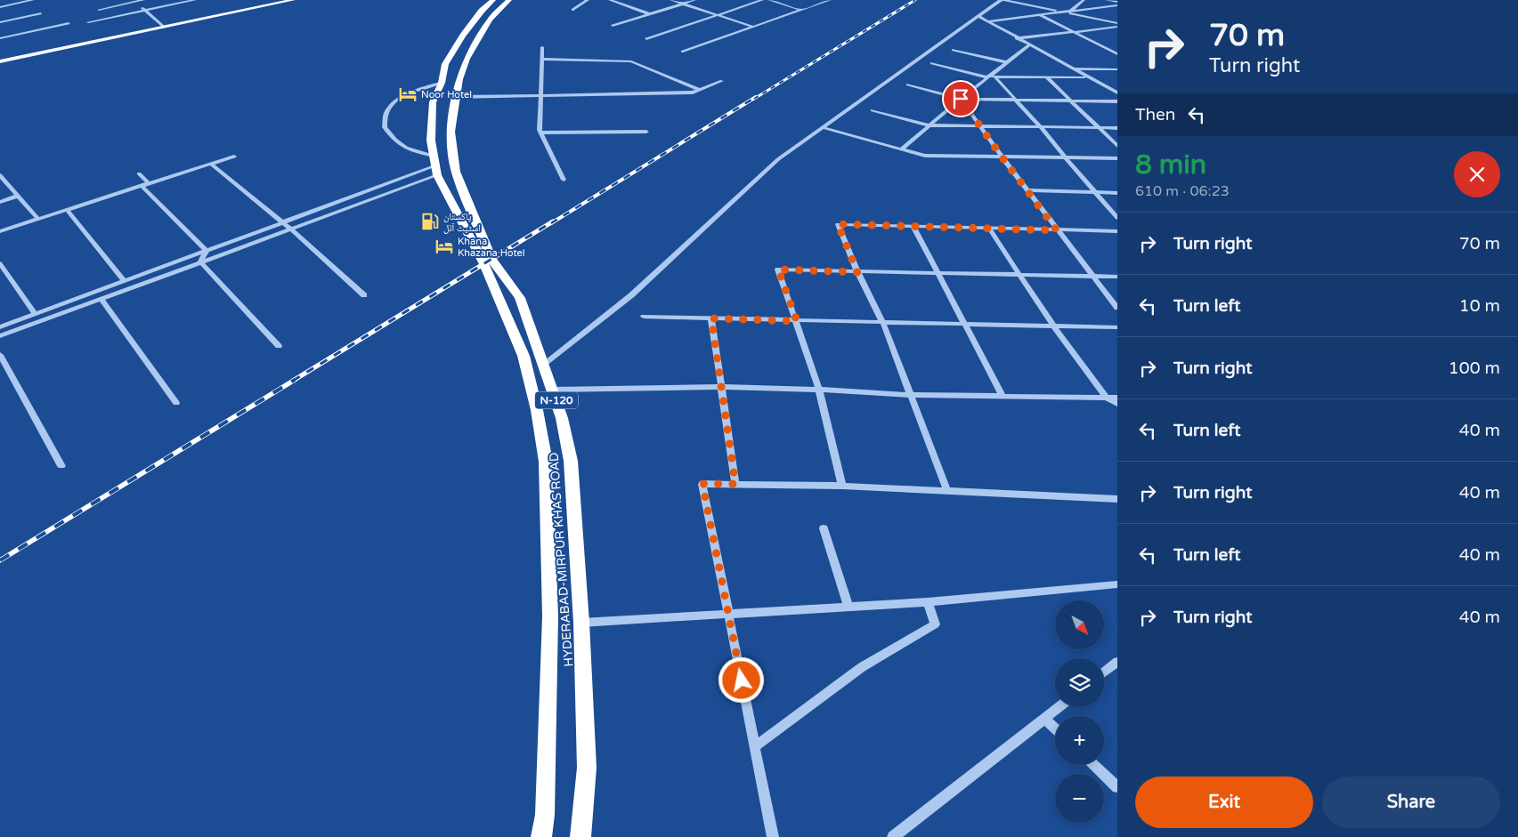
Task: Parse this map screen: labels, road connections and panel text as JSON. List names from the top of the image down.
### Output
{
  "streets": {
    "highway": ["N-120", "HYDERABAD-MIRPUR KHAS ROAD"]
  },
  "places": {
    "hotel": ["Noor Hotel", "Khana Khazana Hotel"],
    "fuel station": ["پاکستان اسٹیٹ آئل"]
  },
  "north": "bottom right",
  "page": {
    "turn": ["70 m", "Turn right"],
    "then": "Then",
    "heading": ["8 min", "610 m · 06:23"],
    "list": [
      {
        "name": "Turn right",
        "value": "70 m"
      },
      {
        "name": "Turn left",
        "value": "10 m"
      },
      {
        "name": "Turn right",
        "value": "100 m"
      },
      {
        "name": "Turn left",
        "value": "40 m"
      },
      {
        "name": "Turn right",
        "value": "40 m"
      },
      {
        "name": "Turn left",
        "value": "40 m"
      },
      {
        "name": "Turn right",
        "value": "40 m"
      }
    ],
    "map_buttons": ["+", "−"],
    "buttons": ["Exit", "Share"]
  }
}
